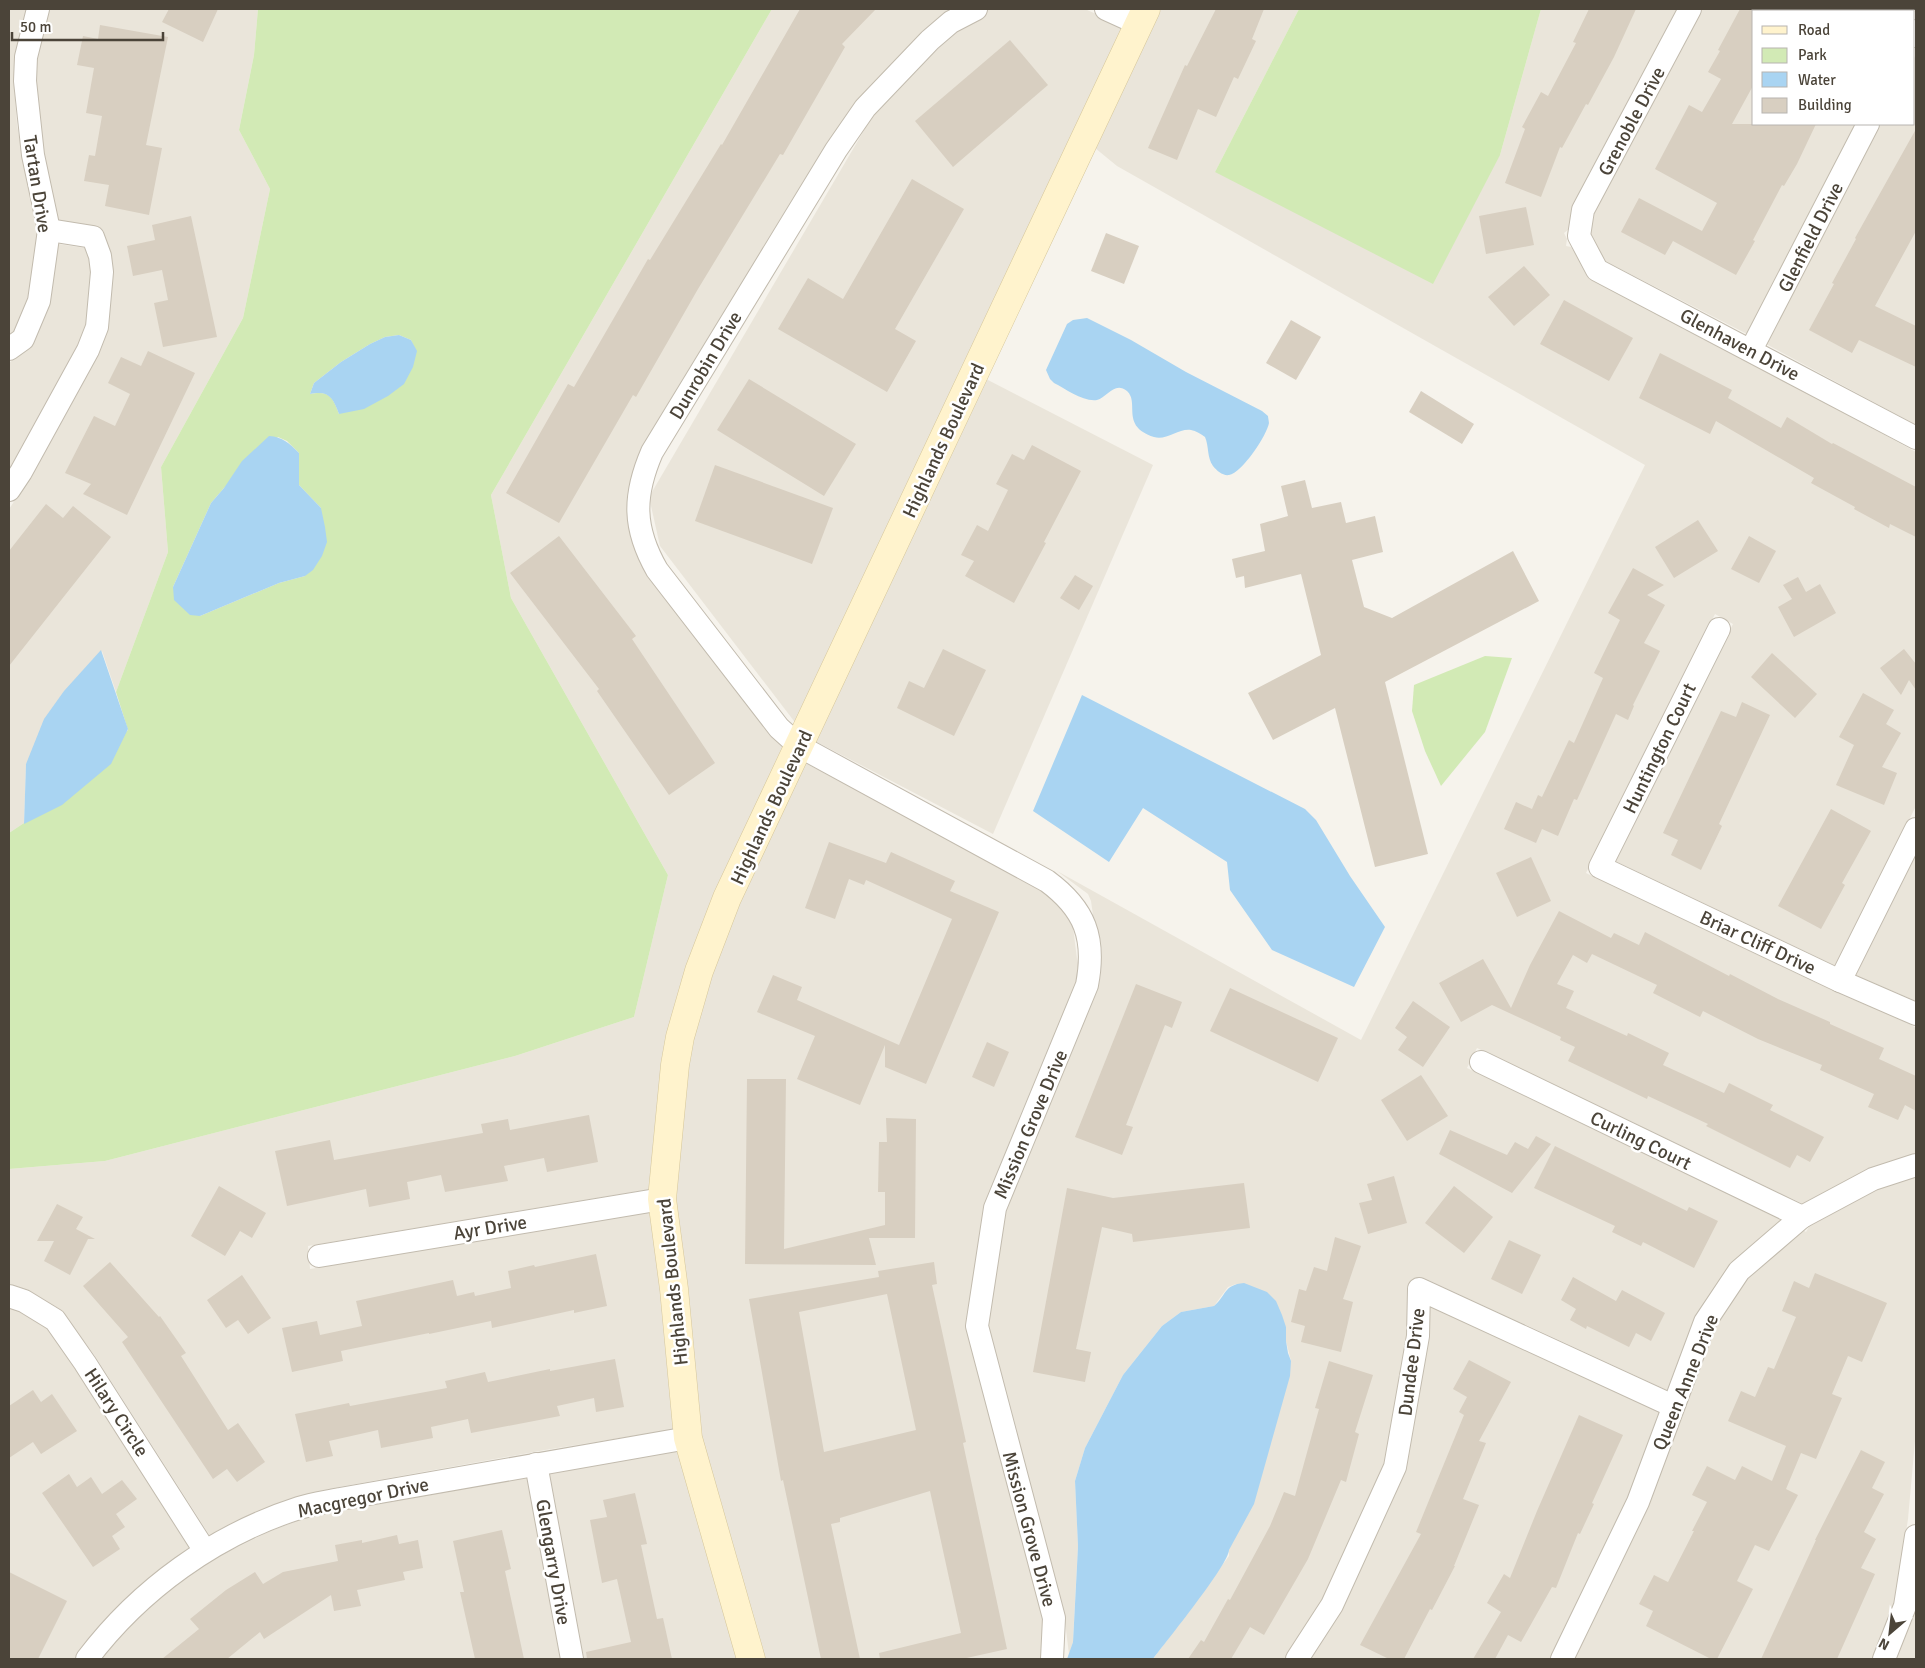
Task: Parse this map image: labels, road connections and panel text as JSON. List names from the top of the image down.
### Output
{
  "streets": {
    "street": [
      "Grenoble Drive",
      "Tartan Drive",
      "Glenfield Drive",
      "Glenhaven Drive",
      "Dunrobin Drive",
      "Highlands Boulevard",
      "Huntington Court",
      "Briar Cliff Drive",
      "Mission Grove Drive",
      "Curling Court",
      "Ayr Drive",
      "Dundee Drive",
      "Queen Anne Drive",
      "Hilary Circle",
      "Macgregor Drive",
      "Glengarry Drive"
    ]
  },
  "crossings": [
    ["Grenoble Drive", "Glenhaven Drive"],
    ["Glenfield Drive", "Glenhaven Drive"],
    ["Dunrobin Drive", "Highlands Boulevard"],
    ["Dunrobin Drive", "Mission Grove Drive"],
    ["Highlands Boulevard", "Mission Grove Drive"],
    ["Highlands Boulevard", "Ayr Drive"],
    ["Highlands Boulevard", "Macgregor Drive"],
    ["Huntington Court", "Briar Cliff Drive"],
    ["Curling Court", "Queen Anne Drive"],
    ["Dundee Drive", "Queen Anne Drive"],
    ["Hilary Circle", "Macgregor Drive"],
    ["Macgregor Drive", "Glengarry Drive"]
  ],
  "legend": [
    "Road",
    "Park",
    "Water",
    "Building"
  ],
  "scale_bar": "50 m",
  "north": "bottom left"
}
